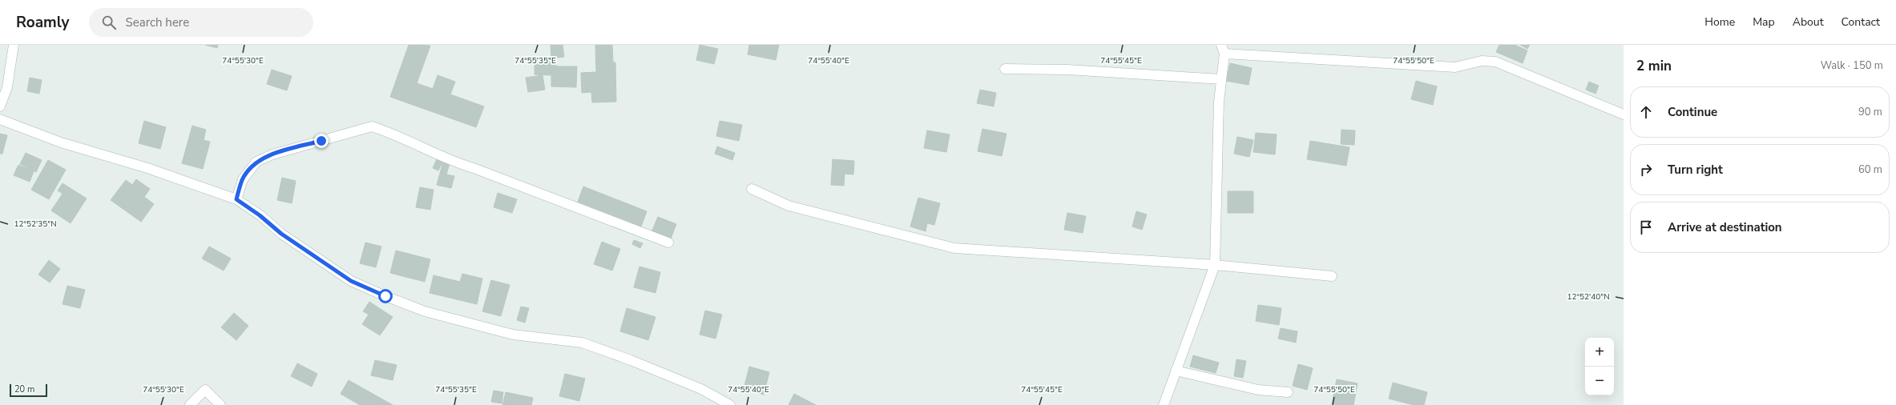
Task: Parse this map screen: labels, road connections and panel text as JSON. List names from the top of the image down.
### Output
{
  "scale_bar": "20 m",
  "page": {
    "header": "Roamly",
    "search": "Search here",
    "nav": [
      "Home",
      "Map",
      "About",
      "Contact"
    ],
    "heading": ["2 min", "Walk · 150 m"],
    "list": [
      ["Continue", "90 m"],
      ["Turn right", "60 m"],
      "Arrive at destination"
    ],
    "map_buttons": ["+", "−"],
    "scale": "20 m"
  },
  "coordinates": [
    "74°55'30\"E",
    "74°55'35\"E",
    "74°55'40\"E",
    "74°55'45\"E",
    "74°55'50\"E",
    "12°52'35\"N",
    "12°52'40\"N"
  ]
}
